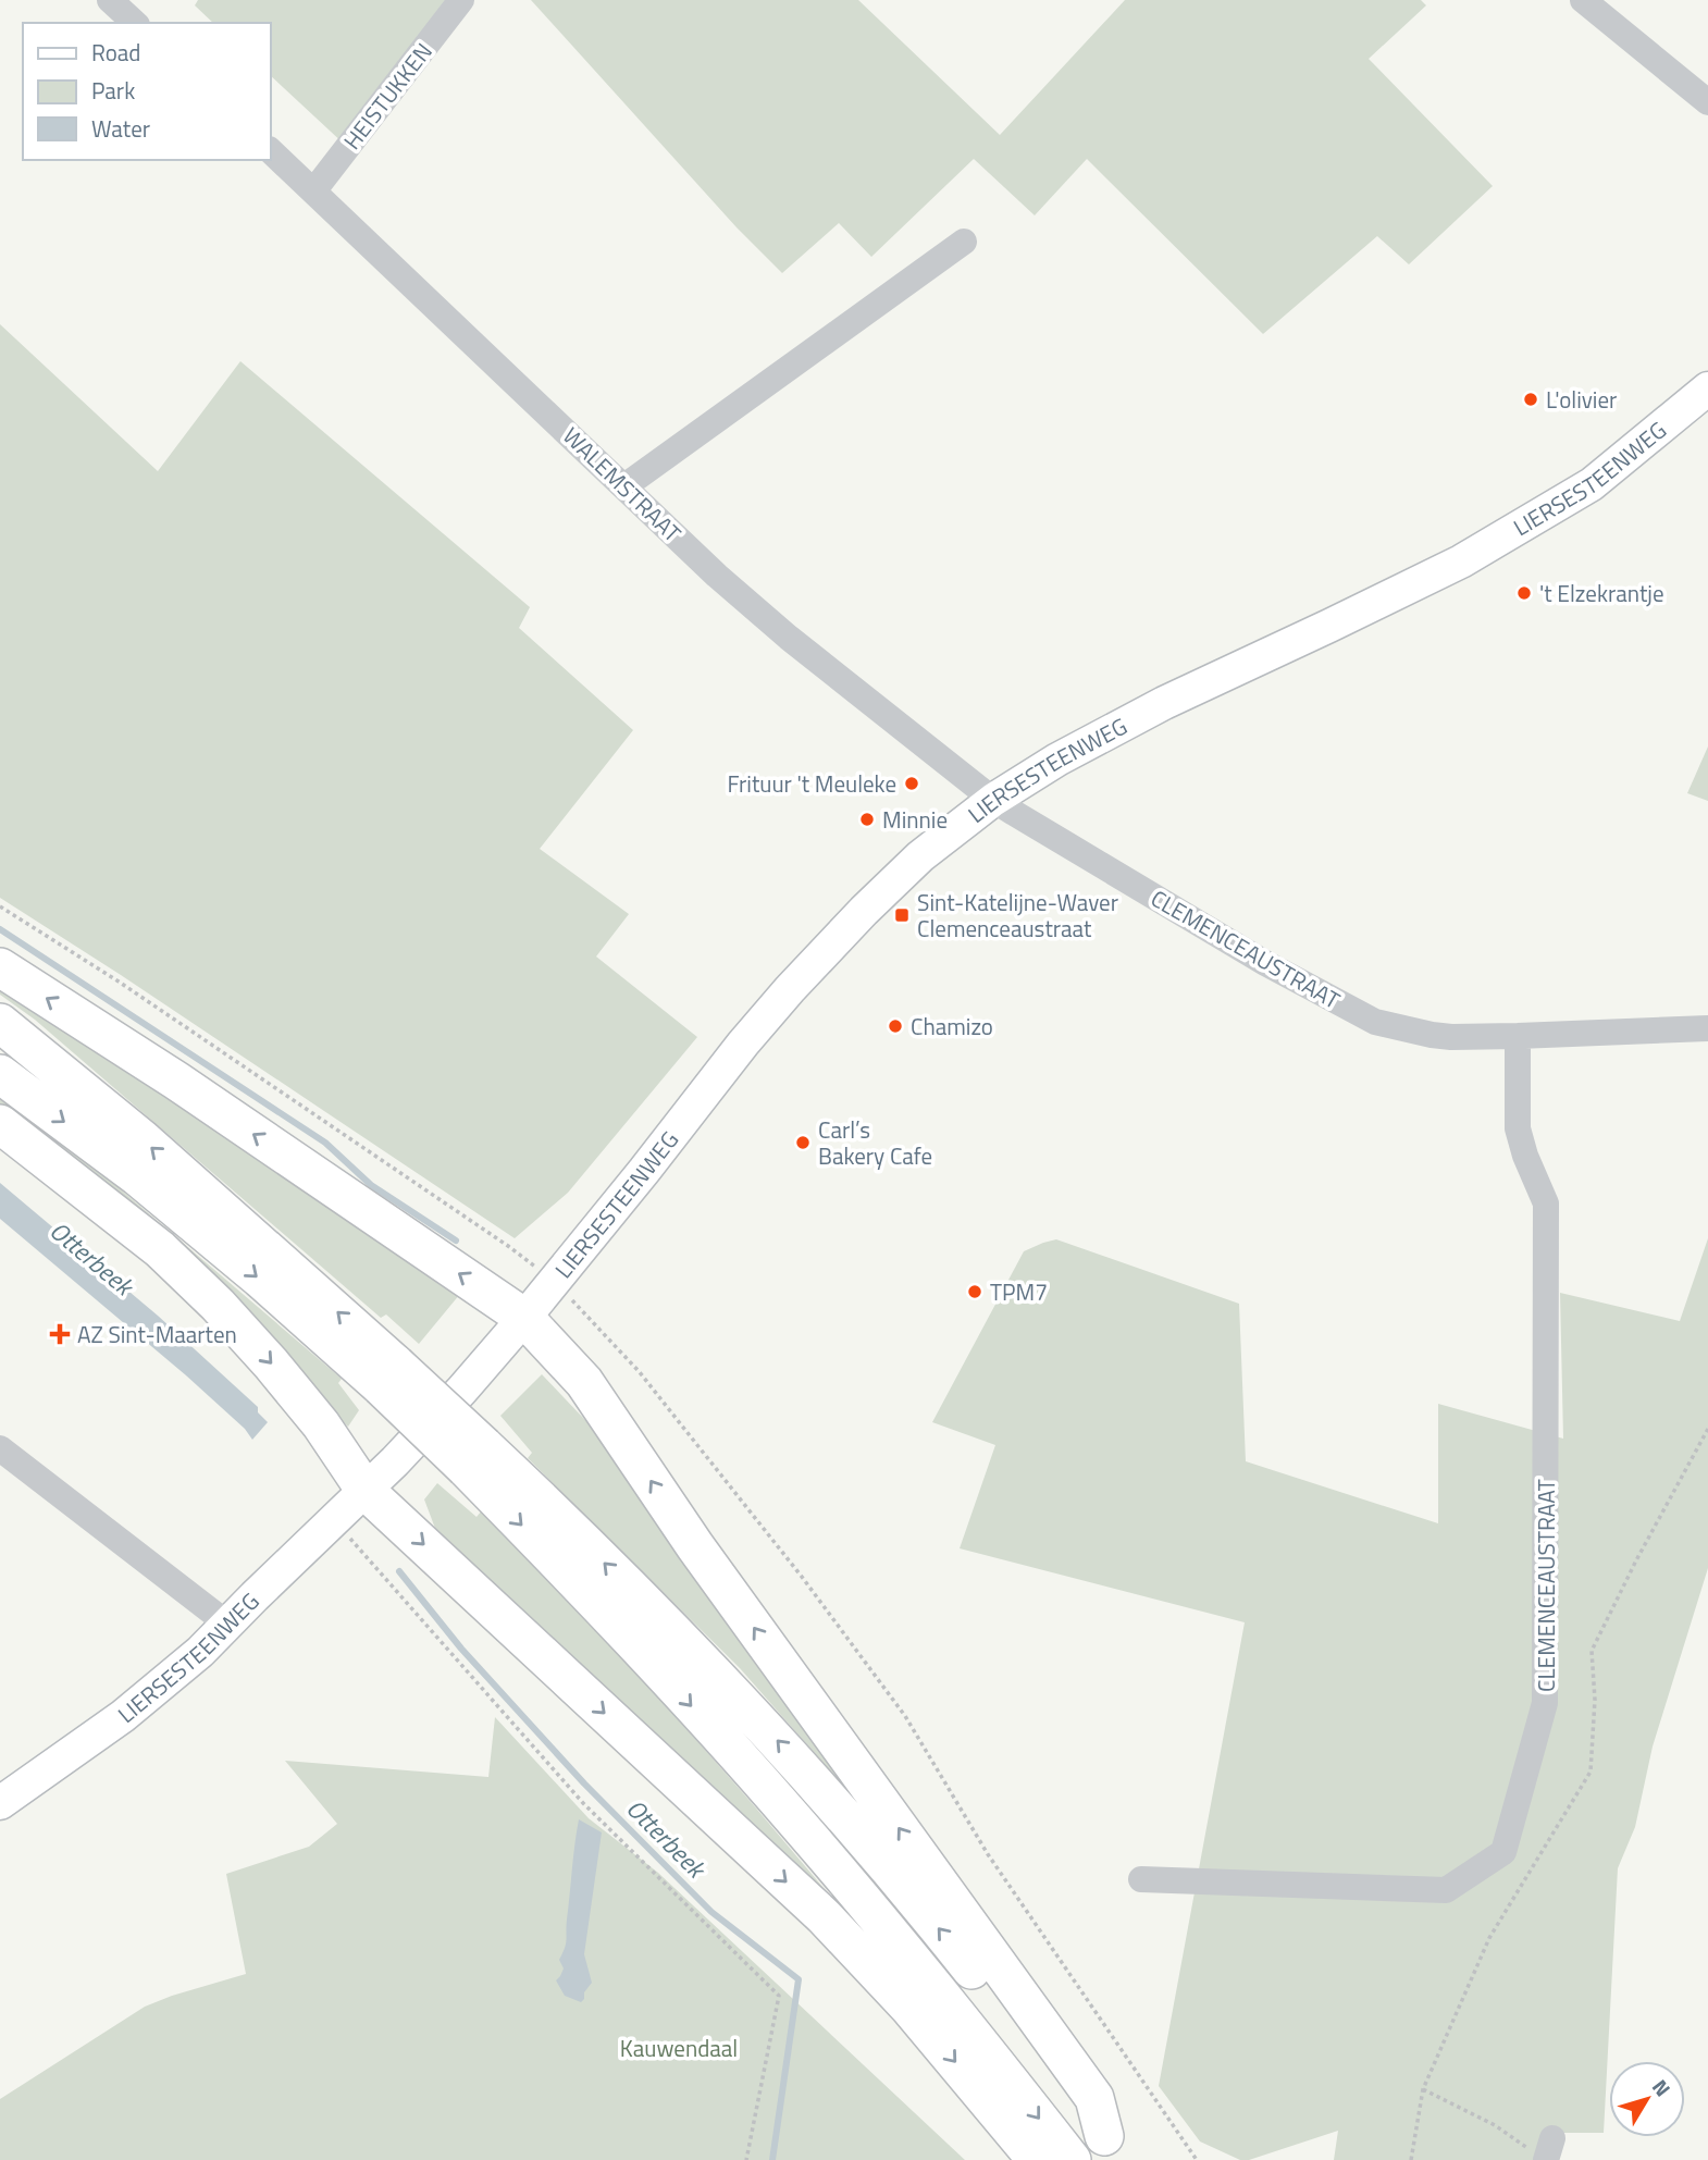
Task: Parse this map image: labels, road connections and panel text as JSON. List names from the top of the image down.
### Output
{
  "streets": {
    "main road": ["LIERSESTEENWEG"],
    "street": ["HEISTUKKEN", "WALEMSTRAAT", "CLEMENCEAUSTRAAT"]
  },
  "crossings": [
    ["HEISTUKKEN", "WALEMSTRAAT"],
    ["LIERSESTEENWEG", "WALEMSTRAAT"],
    ["LIERSESTEENWEG", "CLEMENCEAUSTRAAT"],
    ["WALEMSTRAAT", "CLEMENCEAUSTRAAT"]
  ],
  "water": ["Otterbeek"],
  "parks": ["Kauwendaal"],
  "places": {
    "other": [
      "L'olivier",
      "'t Elzekrantje",
      "Frituur 't Meuleke",
      "Minnie",
      "Chamizo",
      "Carl’s Bakery Cafe",
      "TPM7"
    ],
    "transit": ["Sint-Katelijne-Waver Clemenceaustraat"],
    "health": ["AZ Sint-Maarten"]
  },
  "legend": ["Road", "Park", "Water"],
  "north": "top right"
}
